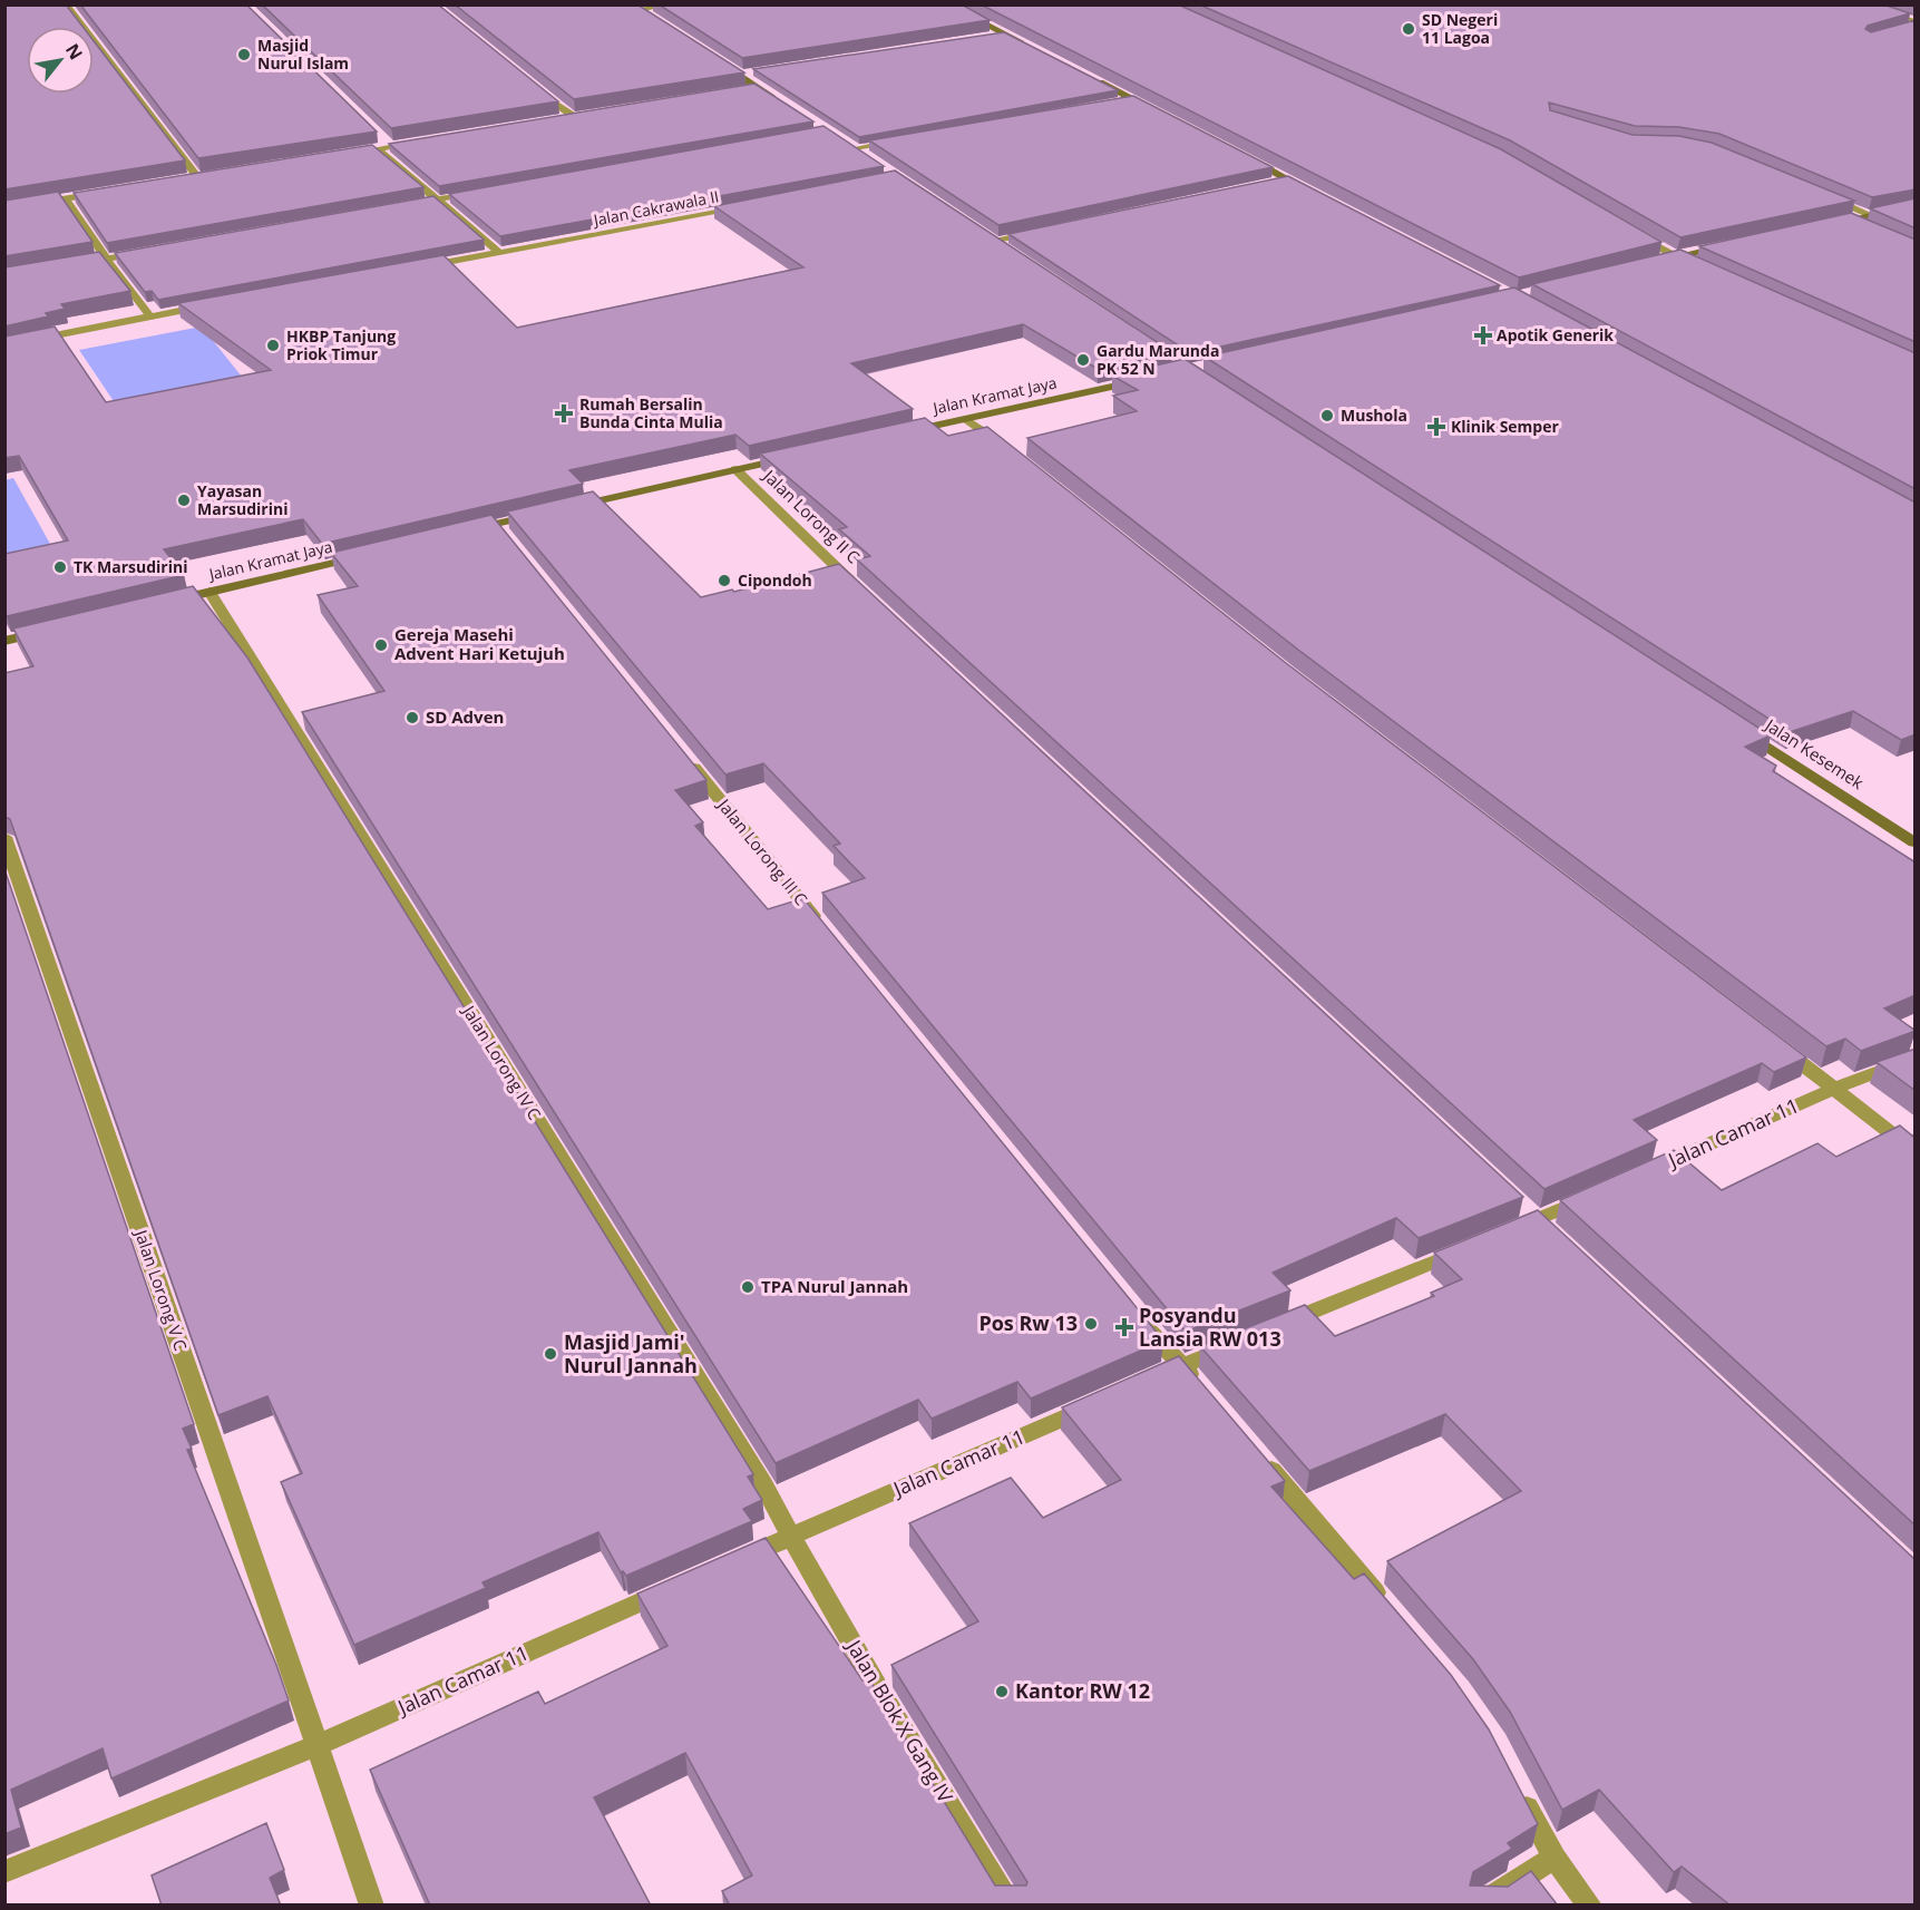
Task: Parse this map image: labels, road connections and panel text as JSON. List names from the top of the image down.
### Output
{
  "streets": {
    "street": [
      "Jalan Cakrawala II",
      "Jalan Kramat Jaya",
      "Jalan Lorong II C",
      "Jalan Kesemek",
      "Jalan Lorong III C",
      "Jalan Lorong IV C",
      "Jalan Camar 11",
      "Jalan Lorong V C",
      "Jalan Blok X Gang IV"
    ]
  },
  "crossings": [
    ["Jalan Kramat Jaya", "Jalan Lorong IV C"],
    ["Jalan Lorong IV C", "Jalan Camar 11"],
    ["Jalan Lorong IV C", "Jalan Blok X Gang IV"],
    ["Jalan Camar 11", "Jalan Lorong V C"],
    ["Jalan Camar 11", "Jalan Blok X Gang IV"]
  ],
  "places": {
    "other": [
      "SD Negeri 11 Lagoa",
      "Masjid Nurul Islam",
      "HKBP Tanjung Priok Timur",
      "Gardu Marunda PK 52 N",
      "Mushola",
      "Yayasan Marsudirini",
      "TK Marsudirini",
      "Cipondoh",
      "Gereja Masehi Advent Hari Ketujuh",
      "SD Adven",
      "TPA Nurul Jannah",
      "Pos Rw 13",
      "Masjid Jami' Nurul Jannah",
      "Kantor RW 12"
    ],
    "health": [
      "Apotik Generik",
      "Rumah Bersalin Bunda Cinta Mulia",
      "Klinik Semper",
      "Posyandu Lansia RW 013"
    ]
  },
  "north": "top right"
}
